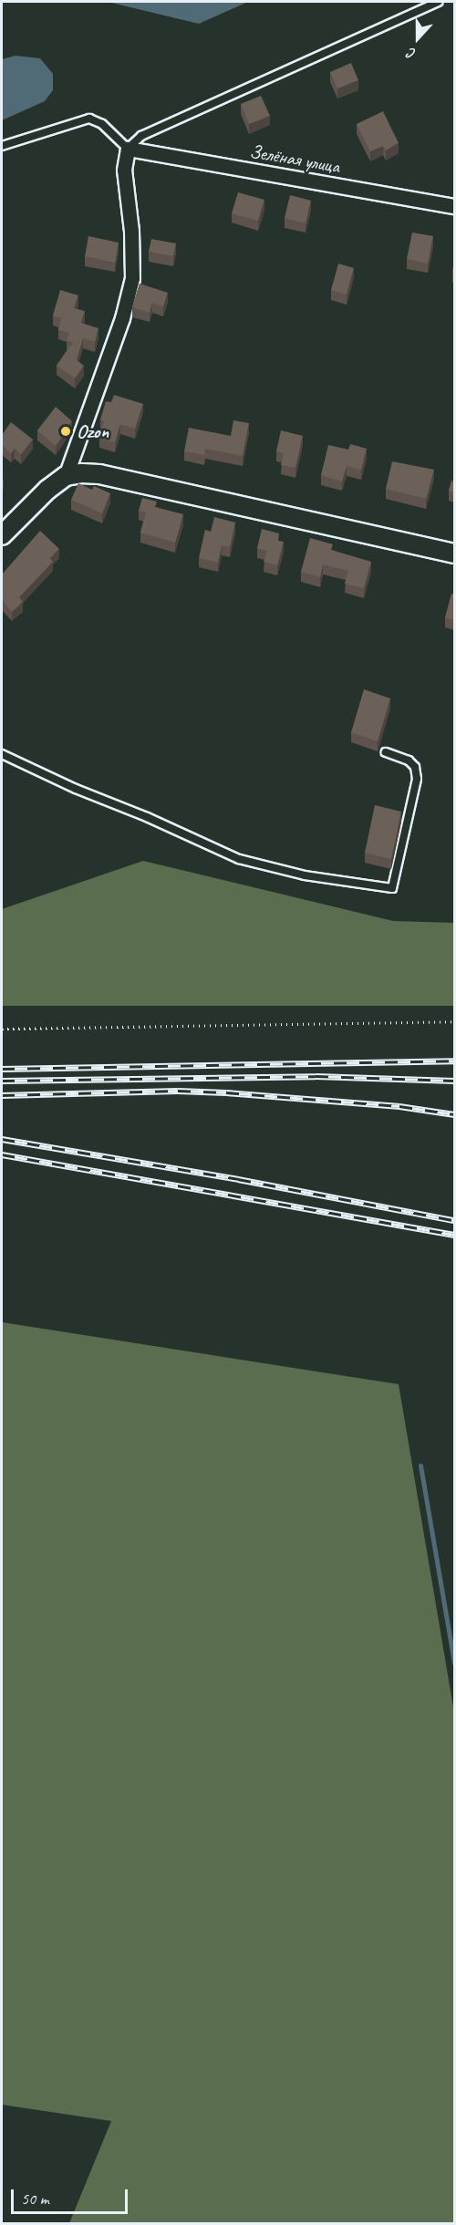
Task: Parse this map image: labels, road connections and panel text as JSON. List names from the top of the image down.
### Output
{
  "streets": {
    "street": ["Зелёная улица"]
  },
  "places": ["Ozon"],
  "scale_bar": "50 m",
  "north": "bottom"
}
